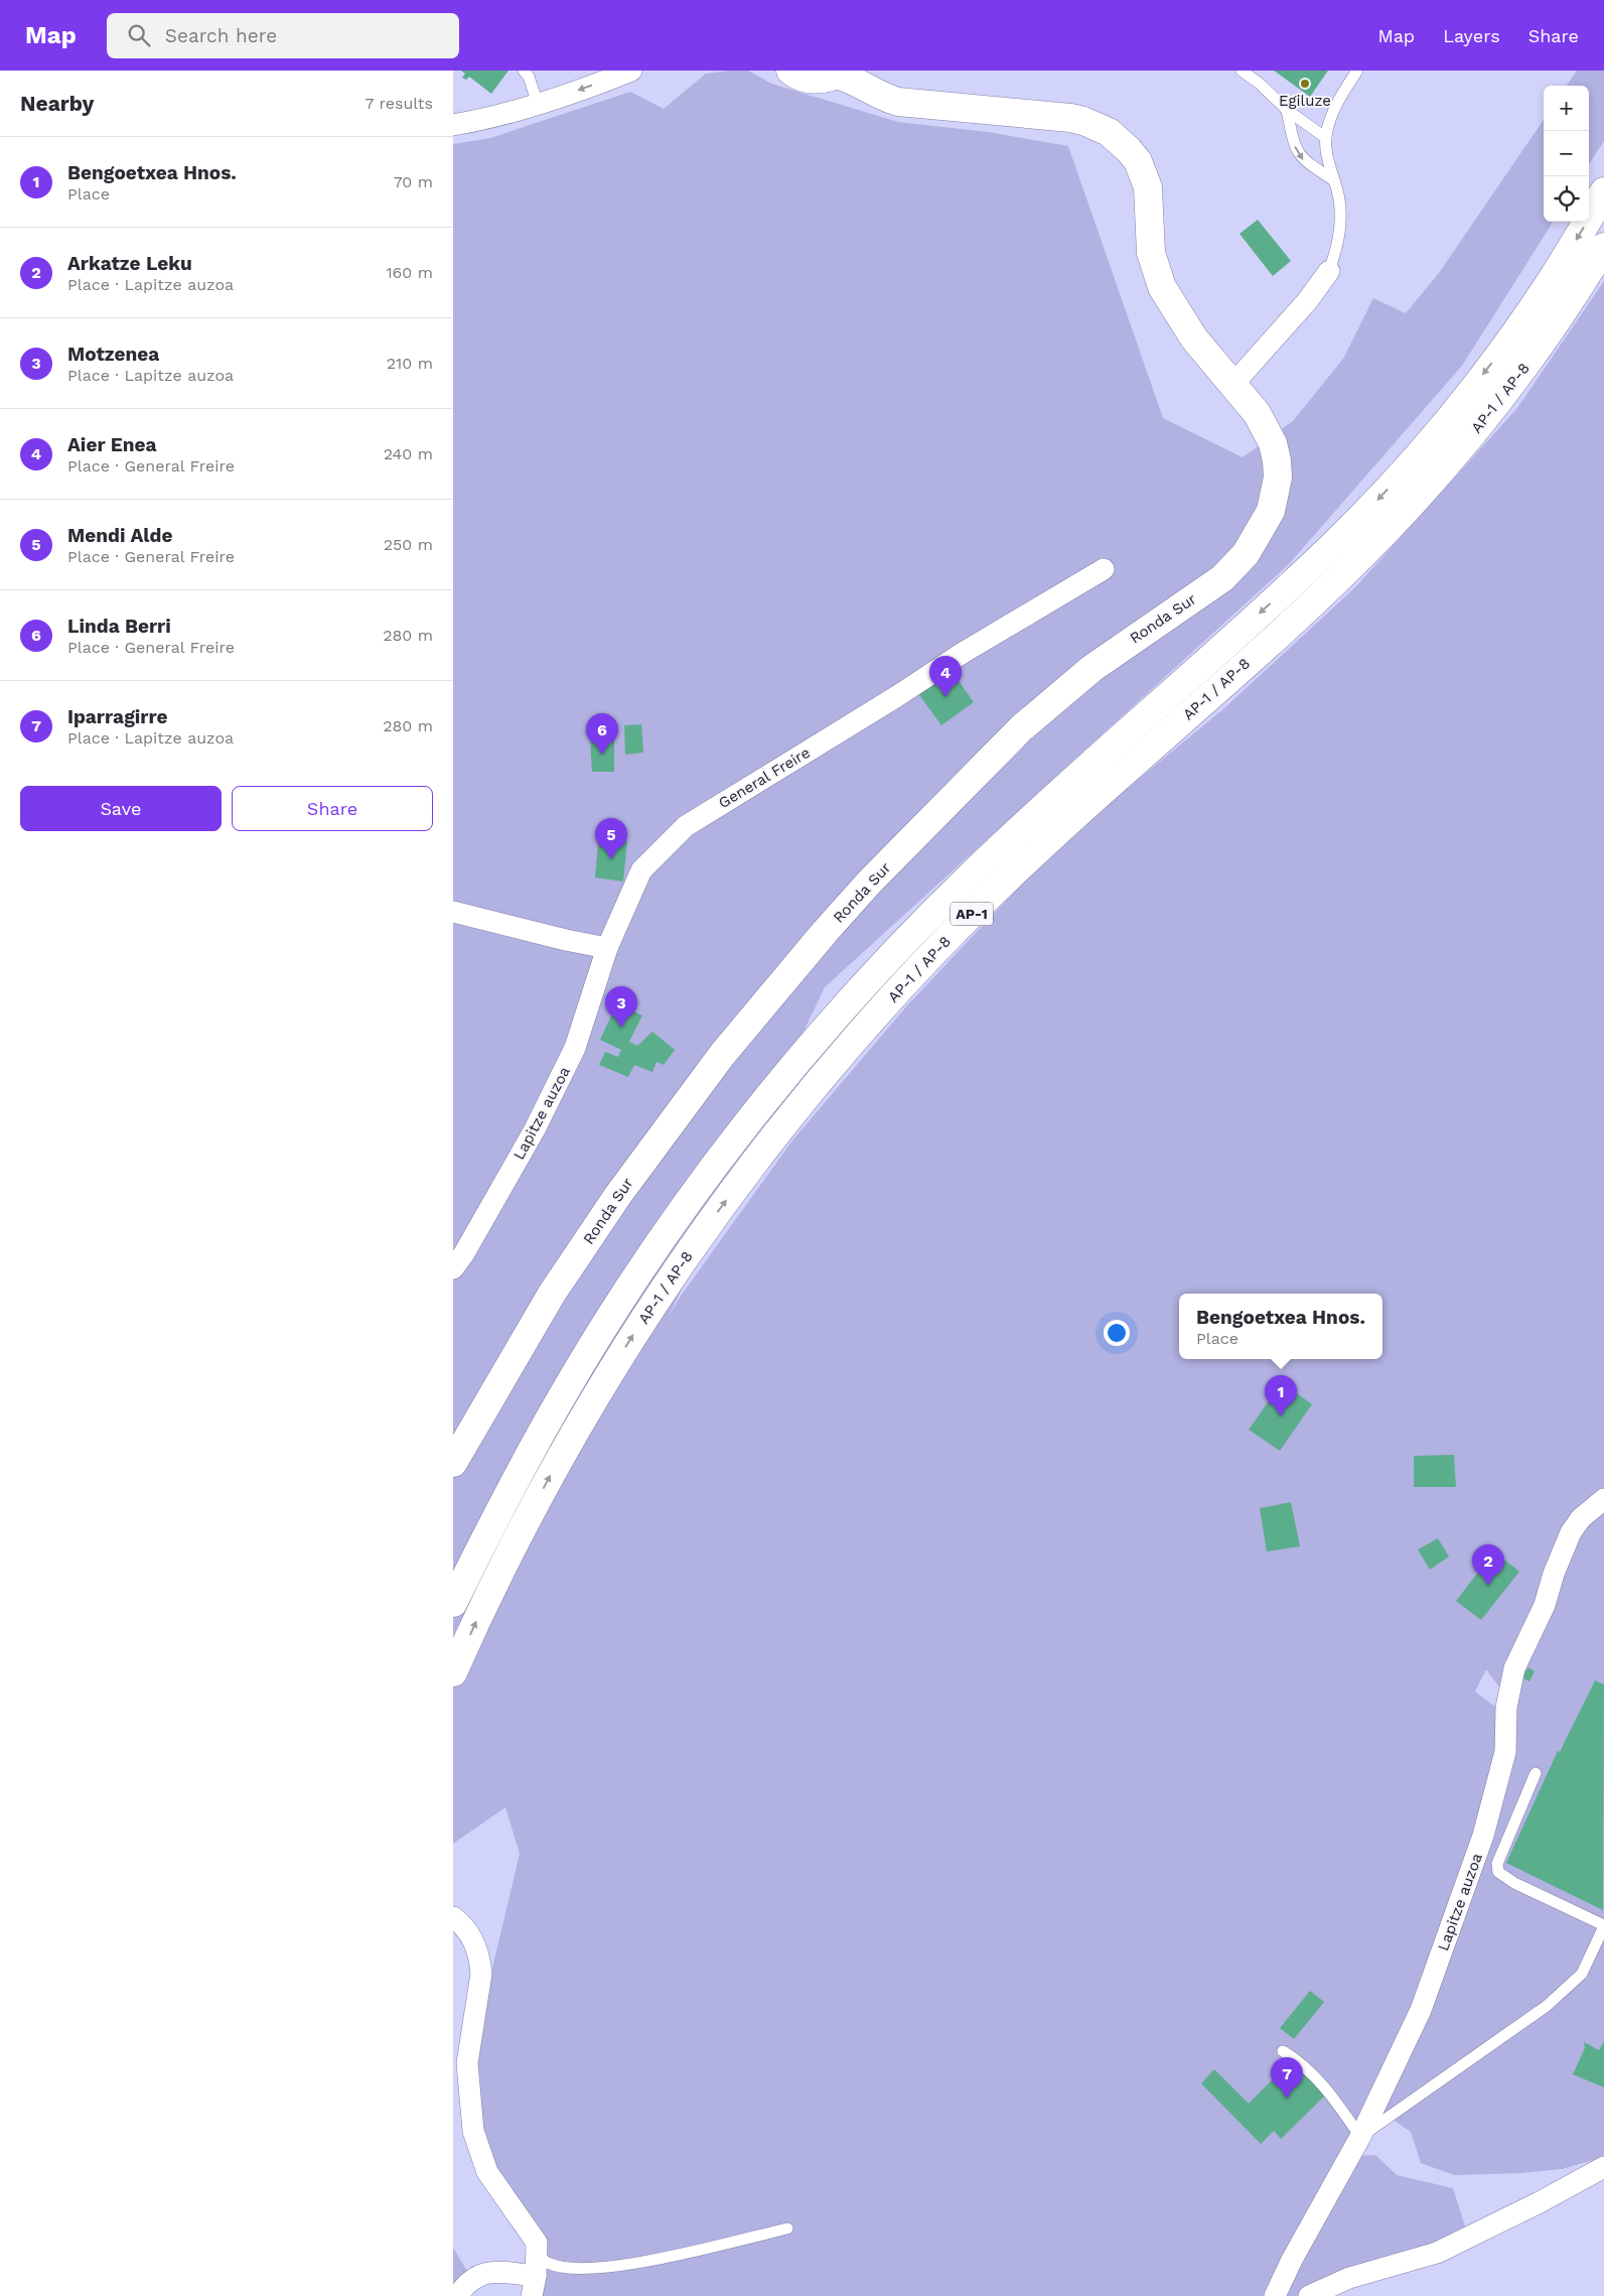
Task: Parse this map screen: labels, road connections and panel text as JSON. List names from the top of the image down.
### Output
{
  "streets": {
    "main road": ["AP-1 / AP-8", "Ronda Sur", "AP-1"],
    "street": ["General Freire", "Lapitze auzoa"]
  },
  "crossings": [
    ["General Freire", "Lapitze auzoa"]
  ],
  "places": ["Egiluze"],
  "page": {
    "header": "Map",
    "search": "Search here",
    "nav": ["Map", "Layers", "Share"],
    "heading": ["Nearby", "7 results"],
    "map_buttons": ["+", "−"],
    "list": [
      {
        "mark": "1",
        "name": "Bengoetxea Hnos.",
        "note": "Place",
        "value": "70 m"
      },
      {
        "mark": "2",
        "name": "Arkatze Leku",
        "note": "Place · Lapitze auzoa",
        "value": "160 m"
      },
      {
        "mark": "3",
        "name": "Motzenea",
        "note": "Place · Lapitze auzoa",
        "value": "210 m"
      },
      {
        "mark": "4",
        "name": "Aier Enea",
        "note": "Place · General Freire",
        "value": "240 m"
      },
      {
        "mark": "5",
        "name": "Mendi Alde",
        "note": "Place · General Freire",
        "value": "250 m"
      },
      {
        "mark": "6",
        "name": "Linda Berri",
        "note": "Place · General Freire",
        "value": "280 m"
      },
      {
        "mark": "7",
        "name": "Iparragirre",
        "note": "Place · Lapitze auzoa",
        "value": "280 m"
      }
    ],
    "pins": [
      "4",
      "6",
      "5",
      "3",
      "1",
      "2",
      "7"
    ],
    "buttons": ["Save", "Share"],
    "popup": ["Bengoetxea Hnos.", "Place"]
  }
}
